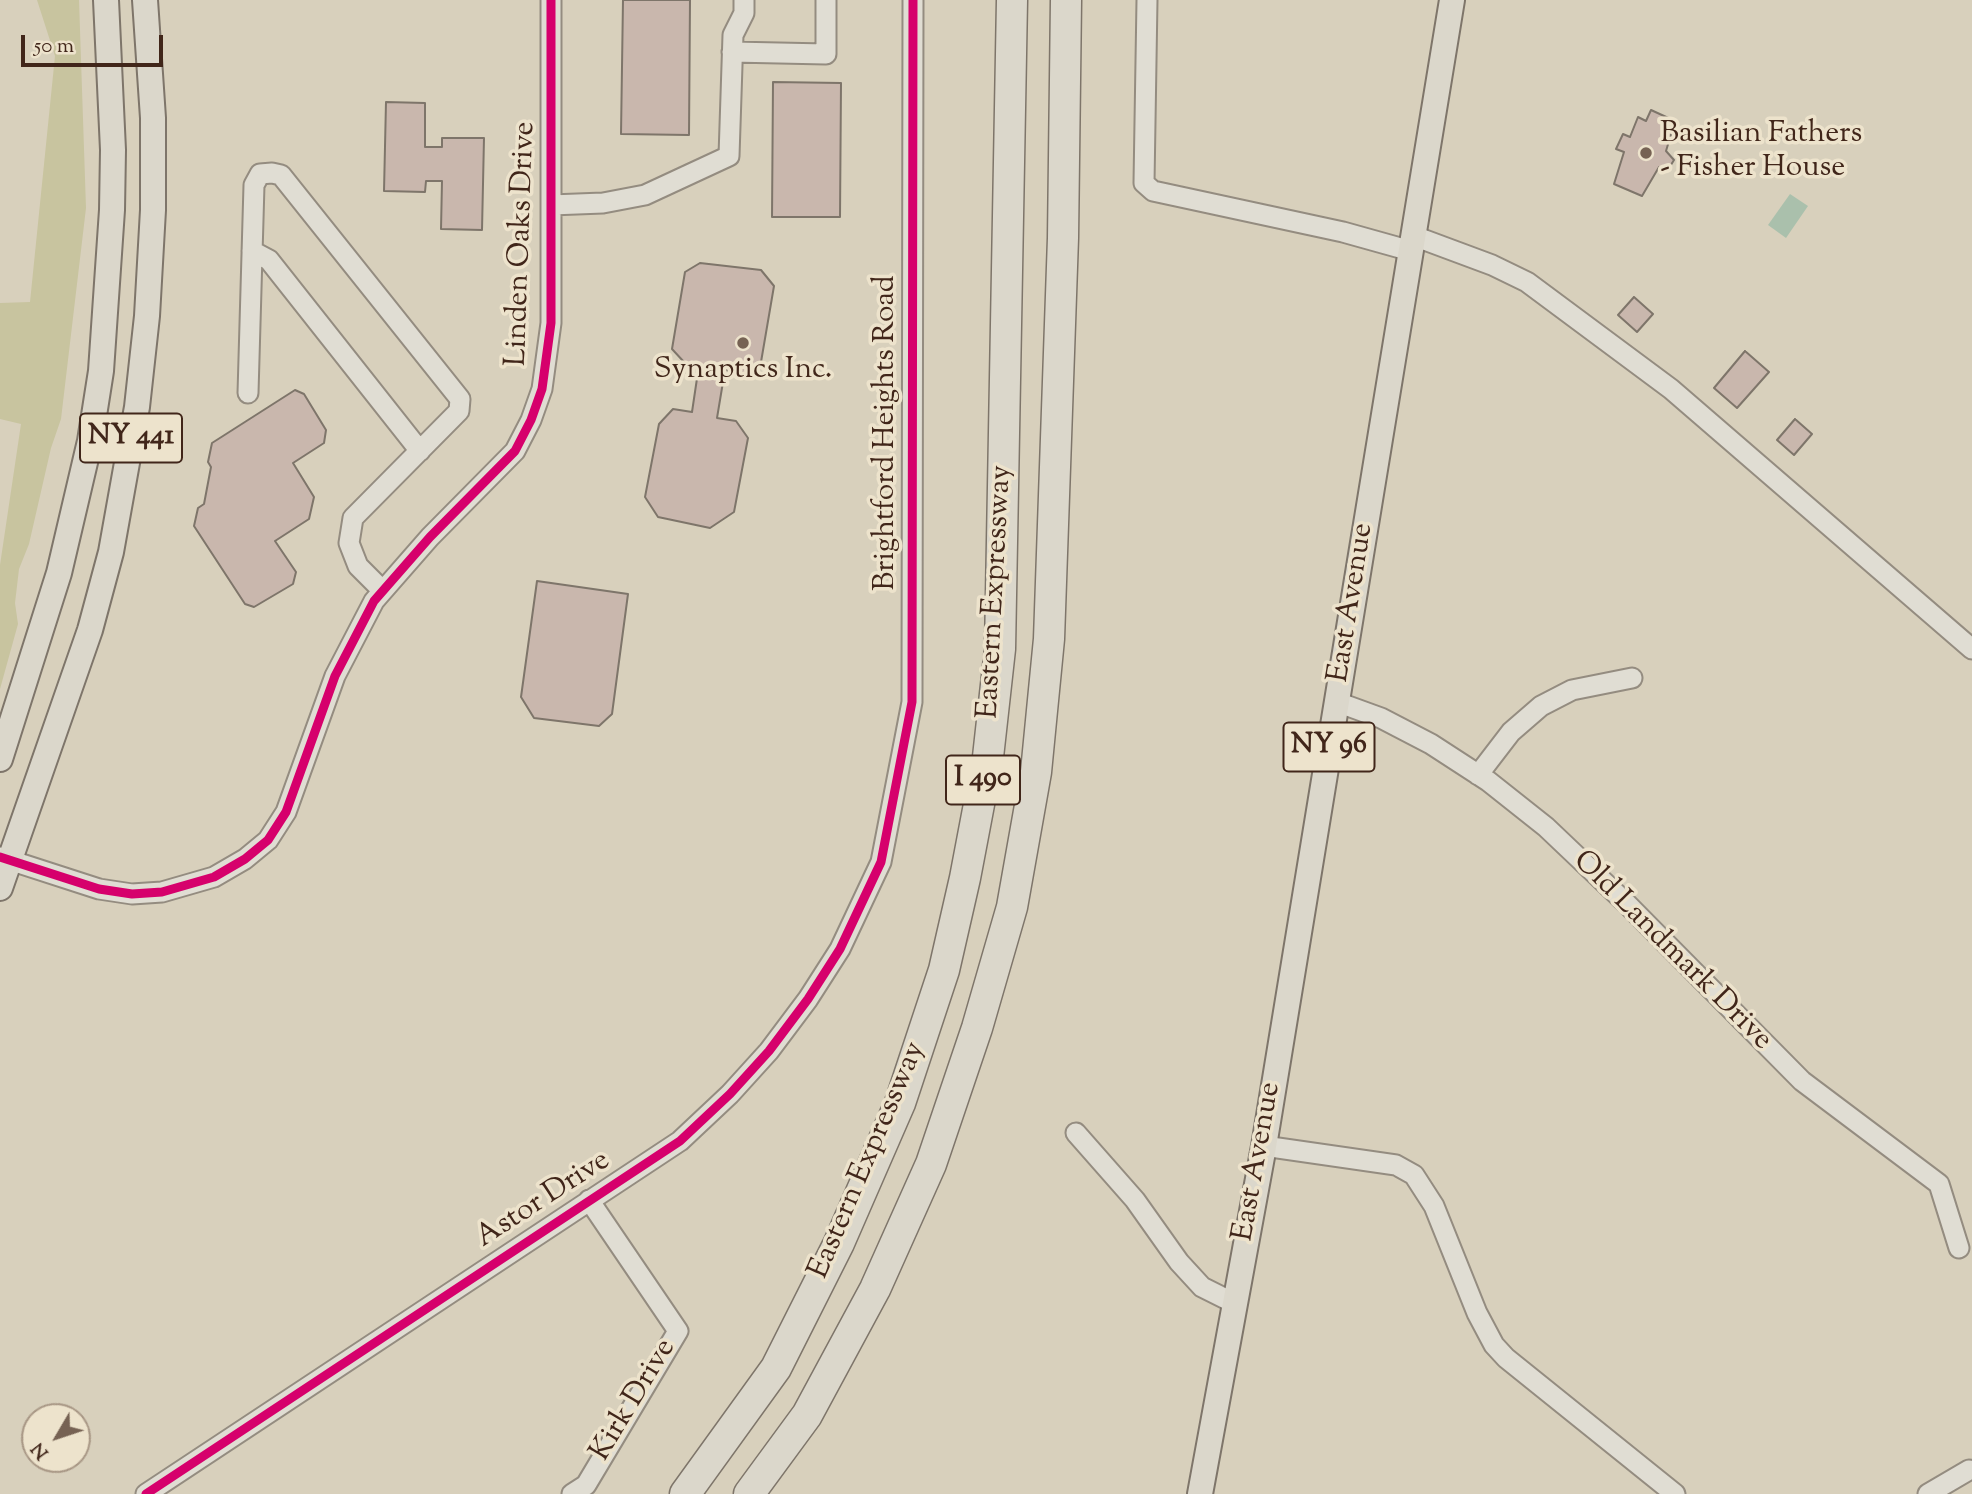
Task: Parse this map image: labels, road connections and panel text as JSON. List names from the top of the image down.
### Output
{
  "streets": {
    "highway": ["Eastern Expressway", "I 490"],
    "main road": ["NY 441", "East Avenue", "NY 96"],
    "street": [
      "Linden Oaks Drive",
      "Brightford Heights Road",
      "Old Landmark Drive",
      "Astor Drive",
      "Kirk Drive"
    ]
  },
  "crossings": [
    ["Linden Oaks Drive", "NY 441"],
    ["Brightford Heights Road", "Astor Drive"],
    ["East Avenue", "Old Landmark Drive"],
    ["Astor Drive", "Kirk Drive"]
  ],
  "places": ["Basilian Fathers - Fisher House", "Synaptics Inc."],
  "scale_bar": "50 m",
  "north": "bottom left"
}
